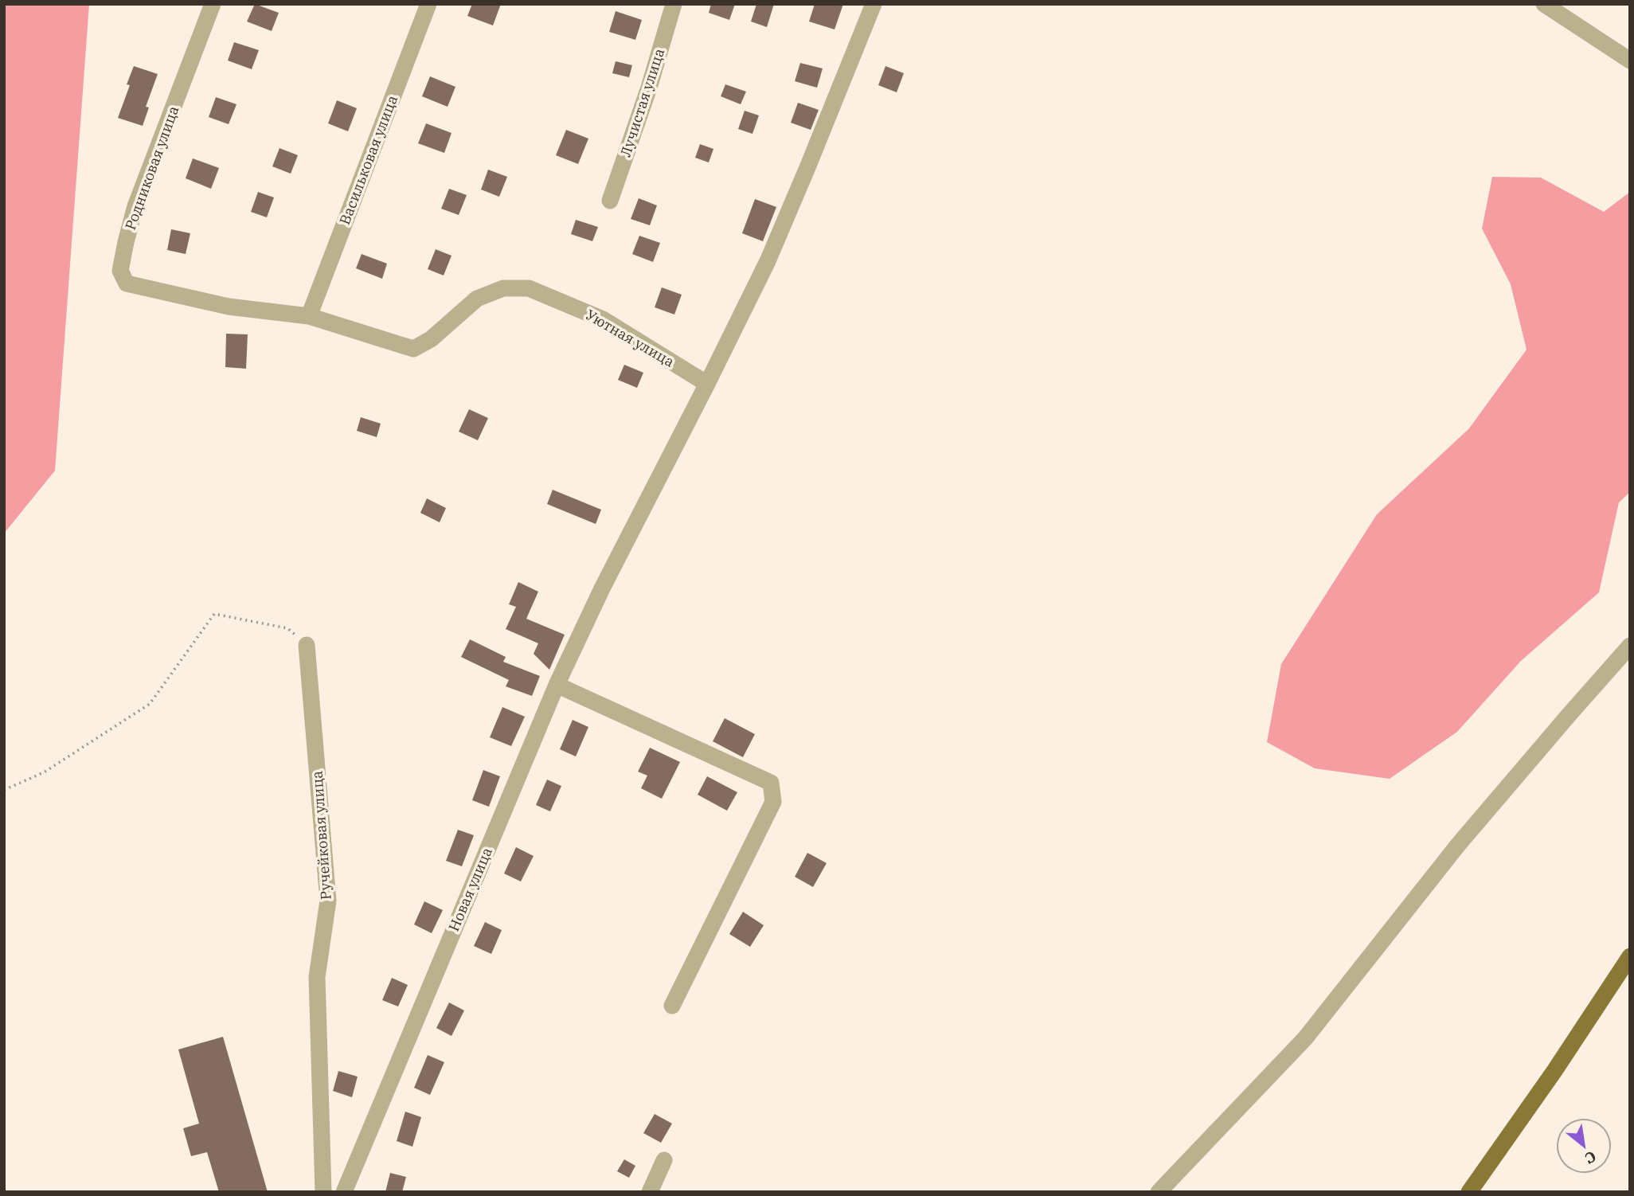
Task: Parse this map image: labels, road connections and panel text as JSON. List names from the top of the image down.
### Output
{
  "streets": {
    "street": [
      "Лучистая улица",
      "Васильковая улица",
      "Родниковая улица",
      "Уютная улица",
      "Ручейковая улица",
      "Новая улица"
    ]
  },
  "crossings": [
    ["Васильковая улица", "Родниковая улица"],
    ["Васильковая улица", "Уютная улица"],
    ["Родниковая улица", "Уютная улица"],
    ["Уютная улица", "Новая улица"]
  ],
  "north": "bottom right"
}
